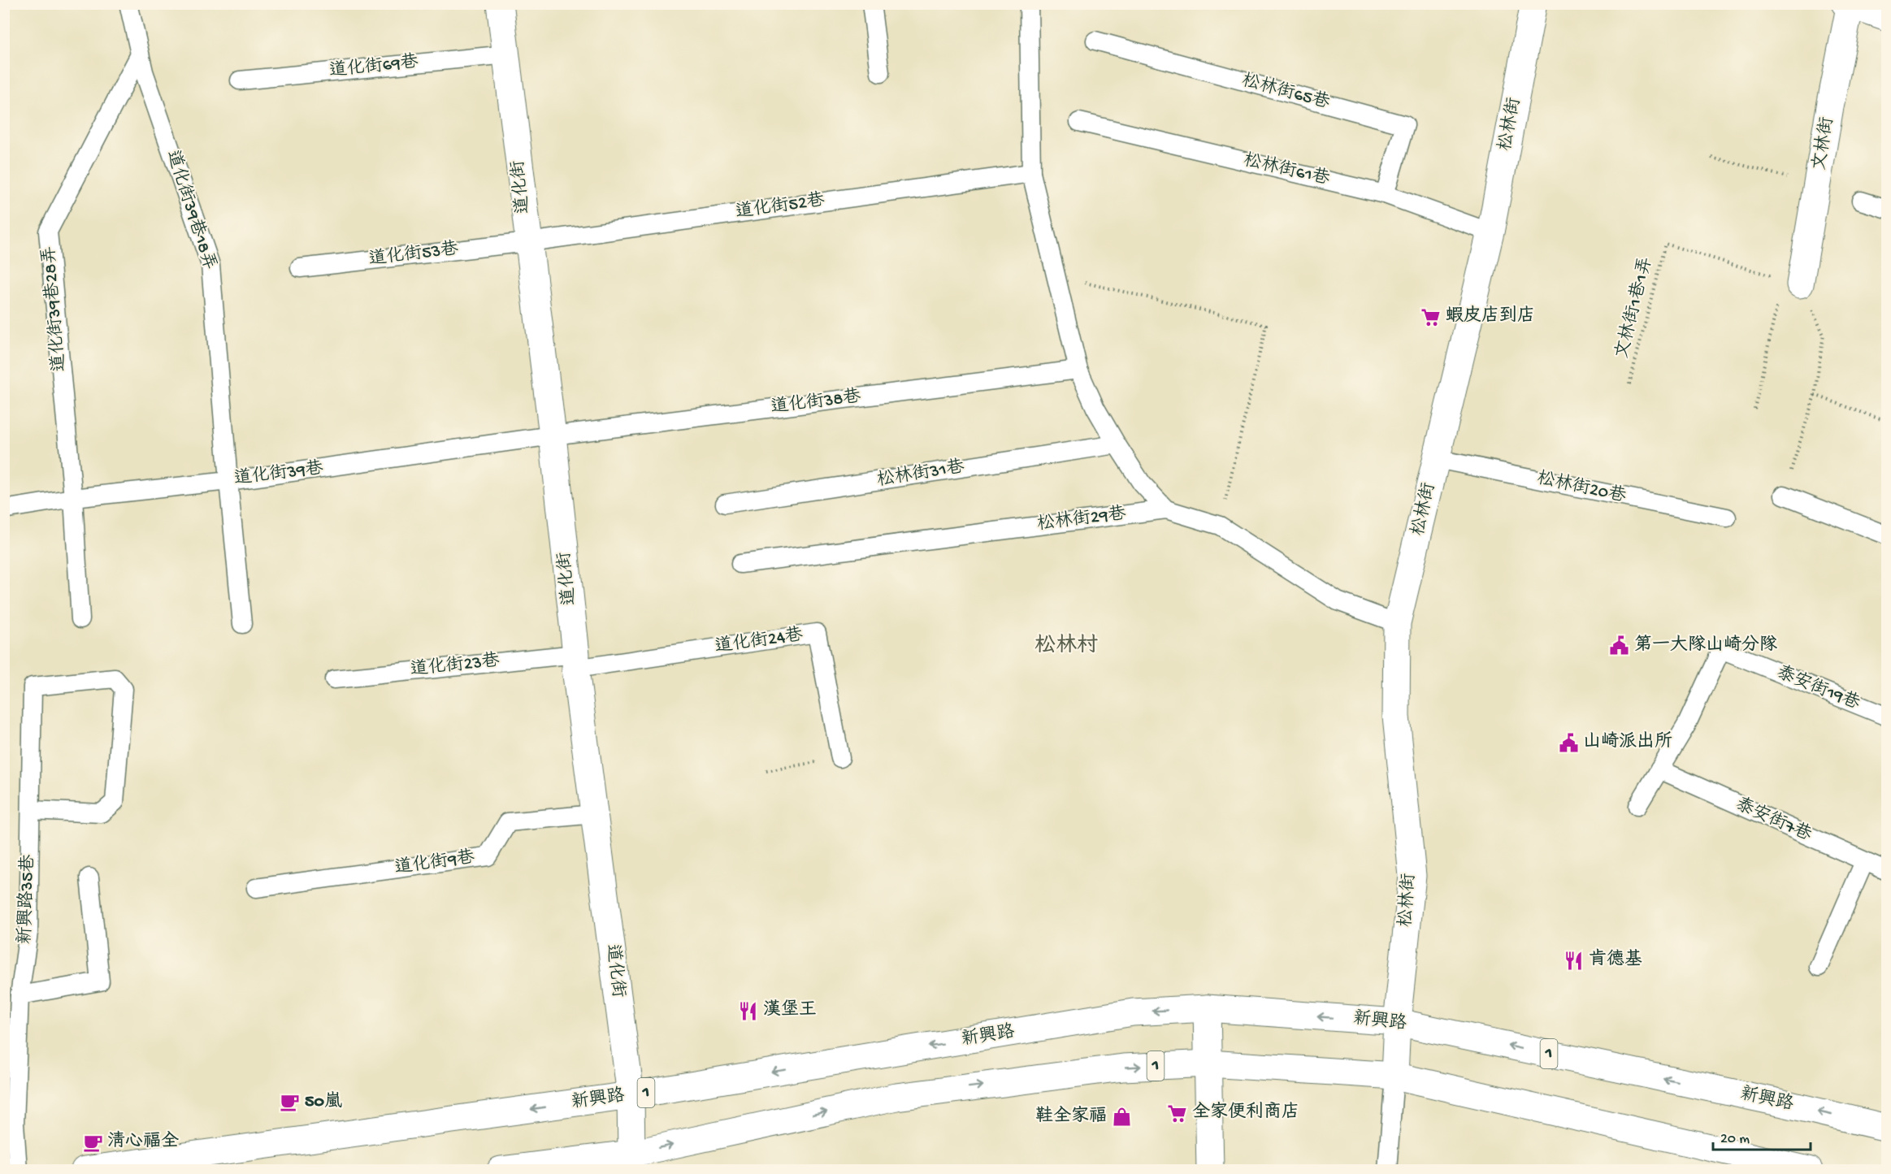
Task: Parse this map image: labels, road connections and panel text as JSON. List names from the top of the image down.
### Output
{
  "streets": {
    "main road": [
      "松林街",
      "文林街",
      "道化街",
      "新興路",
      "1"
    ],
    "lane": [
      "道化街69巷",
      "松林街65巷",
      "松林街61巷",
      "道化街52巷",
      "道化街39巷18弄",
      "道化街53巷",
      "道化街39巷28弄",
      "道化街38巷",
      "道化街39巷",
      "松林街31巷",
      "松林街20巷",
      "松林街29巷",
      "道化街24巷",
      "道化街23巷",
      "泰安街19巷",
      "泰安街7巷",
      "道化街9巷",
      "新興路35巷"
    ],
    "path": ["文林街1巷1弄"]
  },
  "crossings": [
    ["道化街69巷", "道化街"],
    ["松林街65巷", "松林街61巷"],
    ["松林街", "松林街61巷"],
    ["松林街", "松林街20巷"],
    ["松林街", "松林街29巷"],
    ["松林街", "新興路"],
    ["松林街", "1"],
    ["文林街", "文林街1巷1弄"],
    ["道化街", "道化街52巷"],
    ["道化街", "道化街53巷"],
    ["道化街", "道化街38巷"],
    ["道化街", "道化街39巷"],
    ["道化街", "道化街24巷"],
    ["道化街", "道化街23巷"],
    ["道化街", "道化街9巷"],
    ["道化街", "新興路"],
    ["道化街", "1"],
    ["道化街52巷", "道化街53巷"],
    ["道化街39巷18弄", "道化街39巷28弄"],
    ["道化街39巷18弄", "道化街39巷"],
    ["道化街39巷28弄", "道化街39巷"],
    ["道化街38巷", "道化街39巷"],
    ["道化街24巷", "道化街23巷"],
    ["泰安街19巷", "泰安街7巷"]
  ],
  "districts": ["松林村"],
  "places": {
    "supermarket": ["蝦皮店到店", "全家便利商店"],
    "public building": ["第一大隊山崎分隊", "山崎派出所"],
    "restaurant": ["肯德基", "漢堡王"],
    "cafe": ["50嵐", "清心福全"],
    "shop": ["鞋全家福"]
  },
  "scale_bar": "20 m"
}
